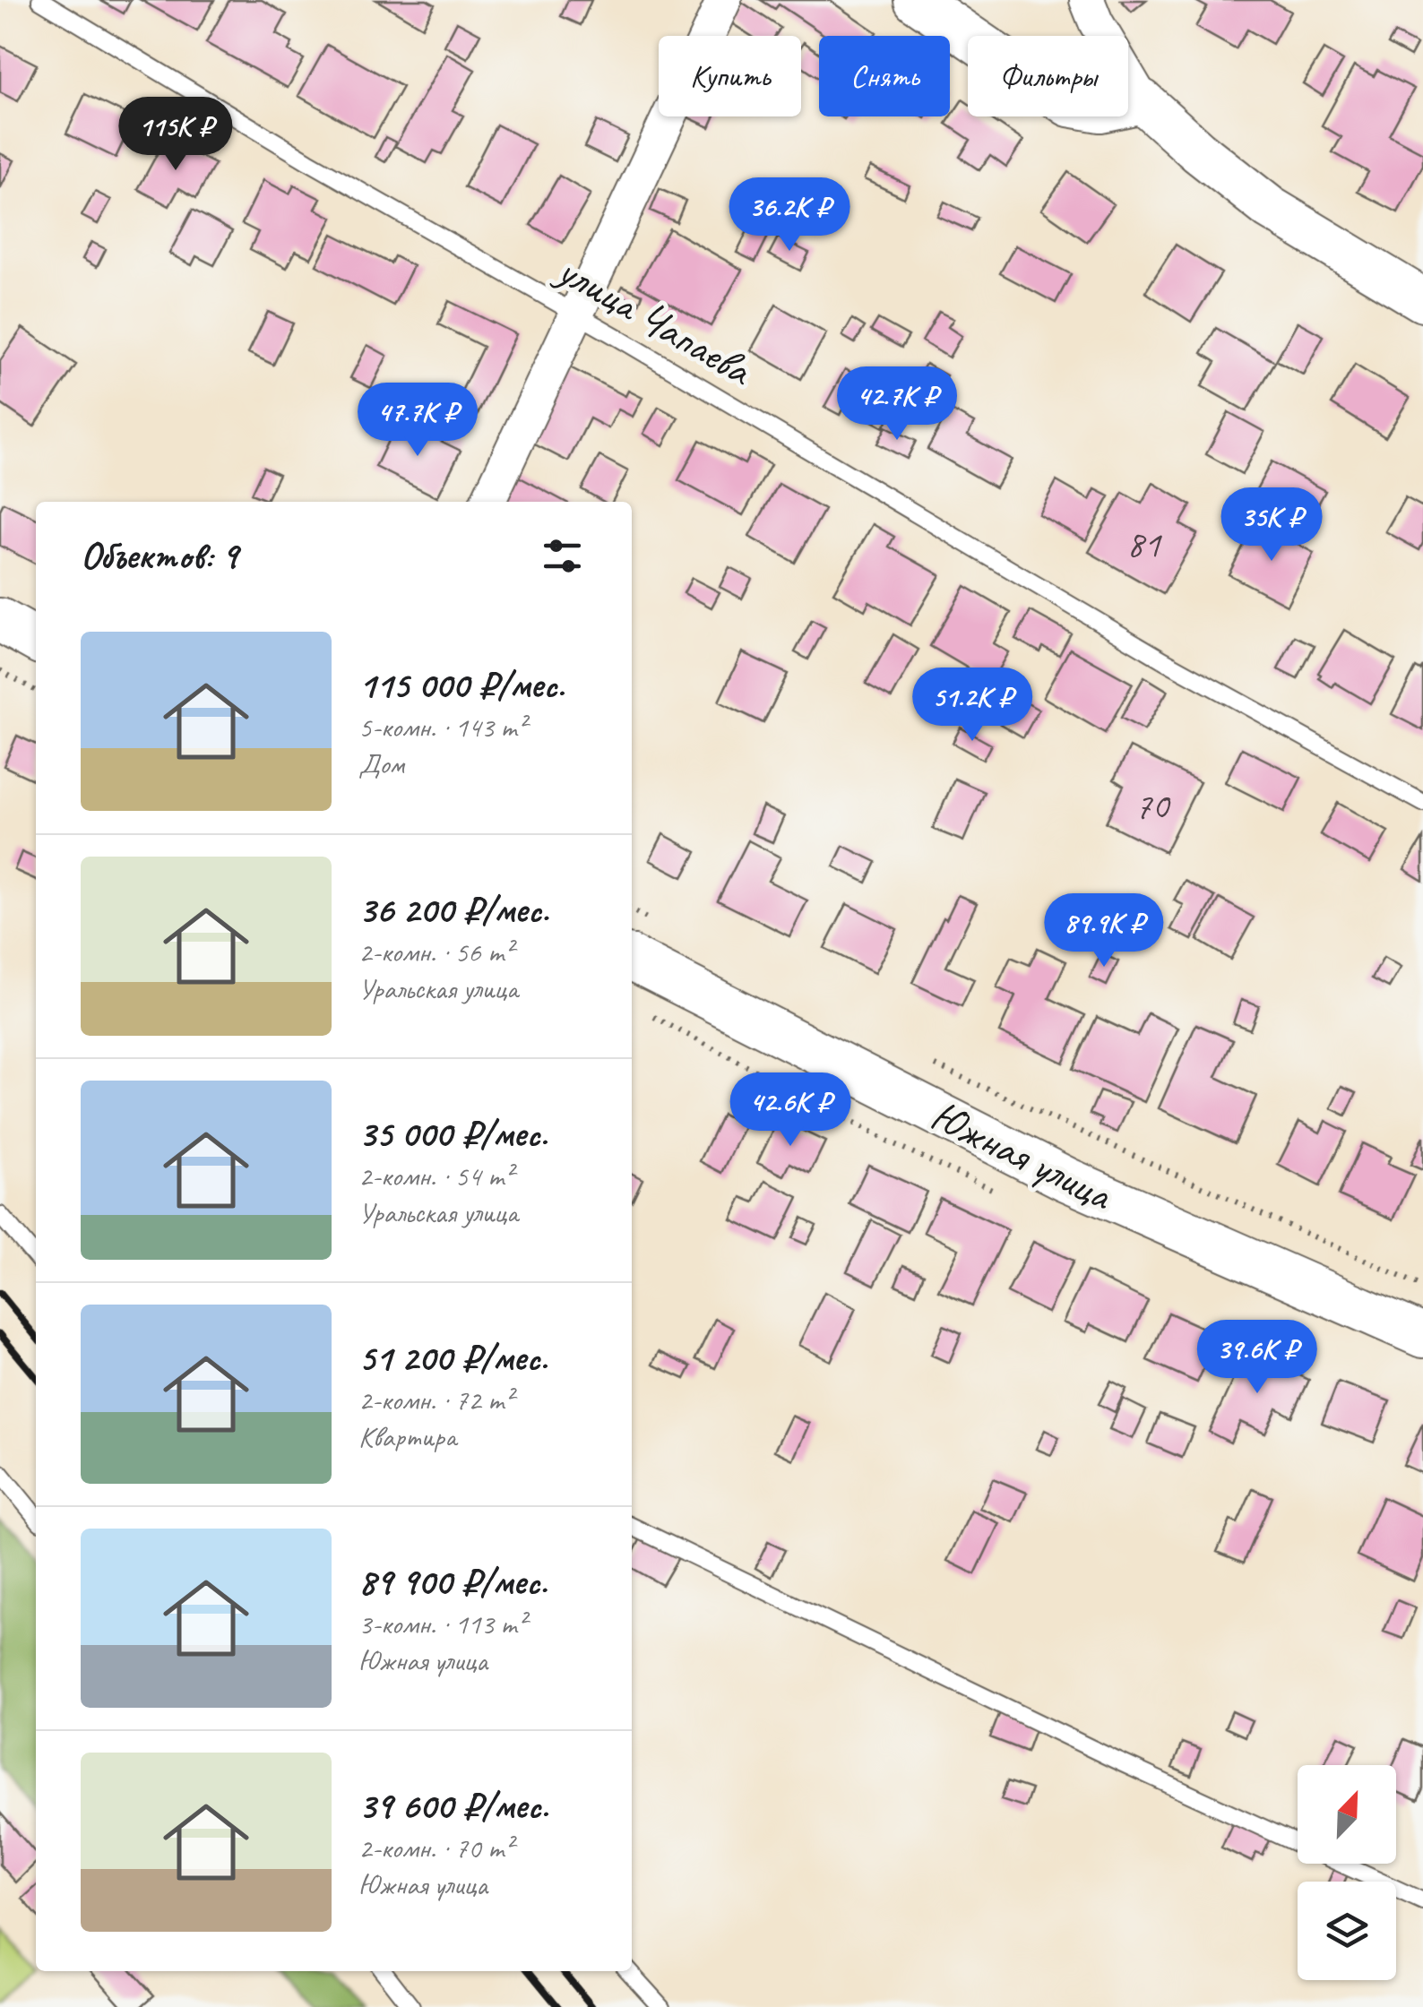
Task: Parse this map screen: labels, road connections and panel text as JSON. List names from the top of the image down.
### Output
{
  "streets": {
    "street": ["Южная улица"],
    "lane": ["улица Чапаева"]
  },
  "house_numbers": ["81", "70"],
  "north": "top right",
  "page": {
    "chip": ["Купить", "Снять", "Фильтры"],
    "price": [
      "115K ₽",
      "36.2K ₽",
      "42.7K ₽",
      "47.7K ₽",
      "35K ₽",
      "51.2K ₽",
      "89.9K ₽",
      "42.6K ₽",
      "39.6K ₽"
    ],
    "heading": "Объектов: 9",
    "list": [
      {
        "name": "115 000 ₽/мес.",
        "note": "5-комн. · 143 m² · Дом"
      },
      {
        "name": "36 200 ₽/мес.",
        "note": "2-комн. · 56 m² · Уральская улица"
      },
      {
        "name": "35 000 ₽/мес.",
        "note": "2-комн. · 54 m² · Уральская улица"
      },
      {
        "name": "51 200 ₽/мес.",
        "note": "2-комн. · 72 m² · Квартира"
      },
      {
        "name": "89 900 ₽/мес.",
        "note": "3-комн. · 113 m² · Южная улица"
      },
      {
        "name": "39 600 ₽/мес.",
        "note": "2-комн. · 70 m² · Южная улица"
      }
    ]
  }
}
